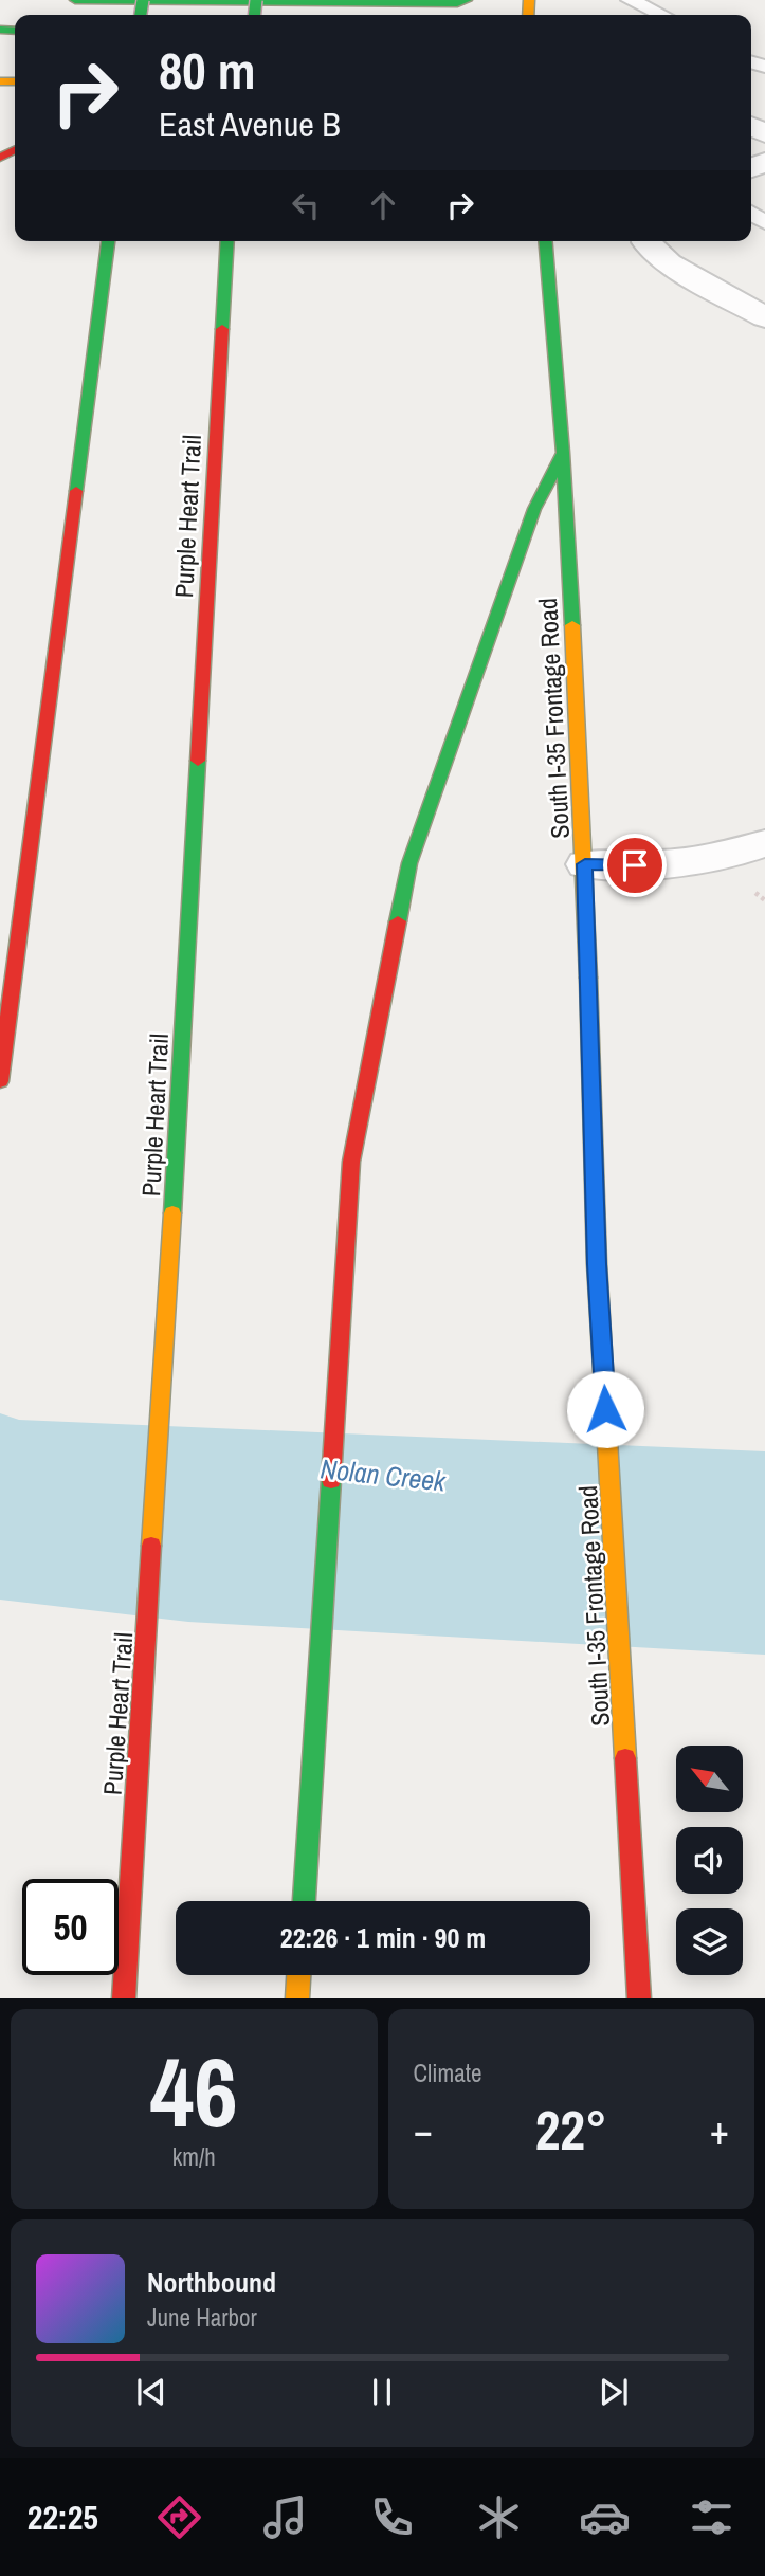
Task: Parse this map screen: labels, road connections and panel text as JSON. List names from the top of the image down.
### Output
{
  "streets": {
    "main road": ["Purple Heart Trail", "South I-35 Frontage Road"]
  },
  "water": ["Nolan Creek"],
  "north": "top left",
  "page": {
    "turn": ["80 m", "East Avenue B"],
    "limit": "50",
    "trip": "22:26 · 1 min · 90 m",
    "tile": [
      ["46", "km/h"],
      "Climate"
    ],
    "heat": ["−", "22°", "+"],
    "song": ["Northbound", "June Harbor"],
    "tabs": "22:25"
  }
}
